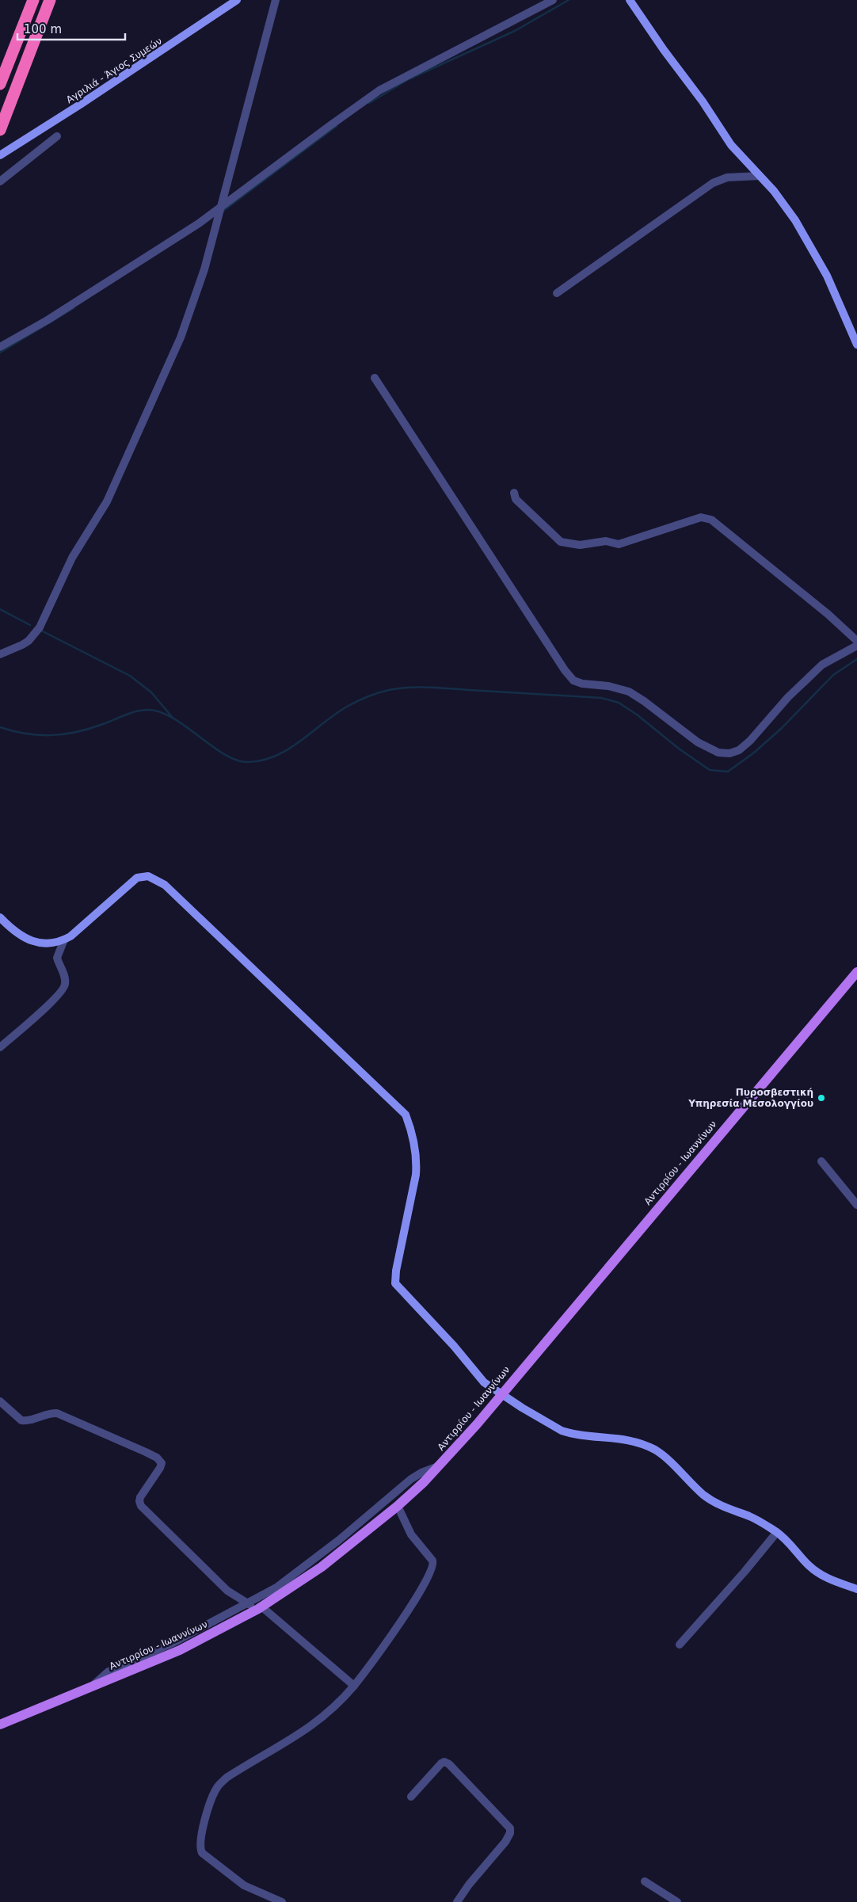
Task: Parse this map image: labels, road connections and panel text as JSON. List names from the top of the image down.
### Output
{
  "streets": {
    "main road": ["Αντιρρίου - Ιωαννίνων"],
    "street": ["Αγριλιά - Άγιος Συμεών"]
  },
  "places": ["Πυροσβεστική Υπηρεσία Μεσολογγίου"],
  "scale_bar": "100 m"
}
